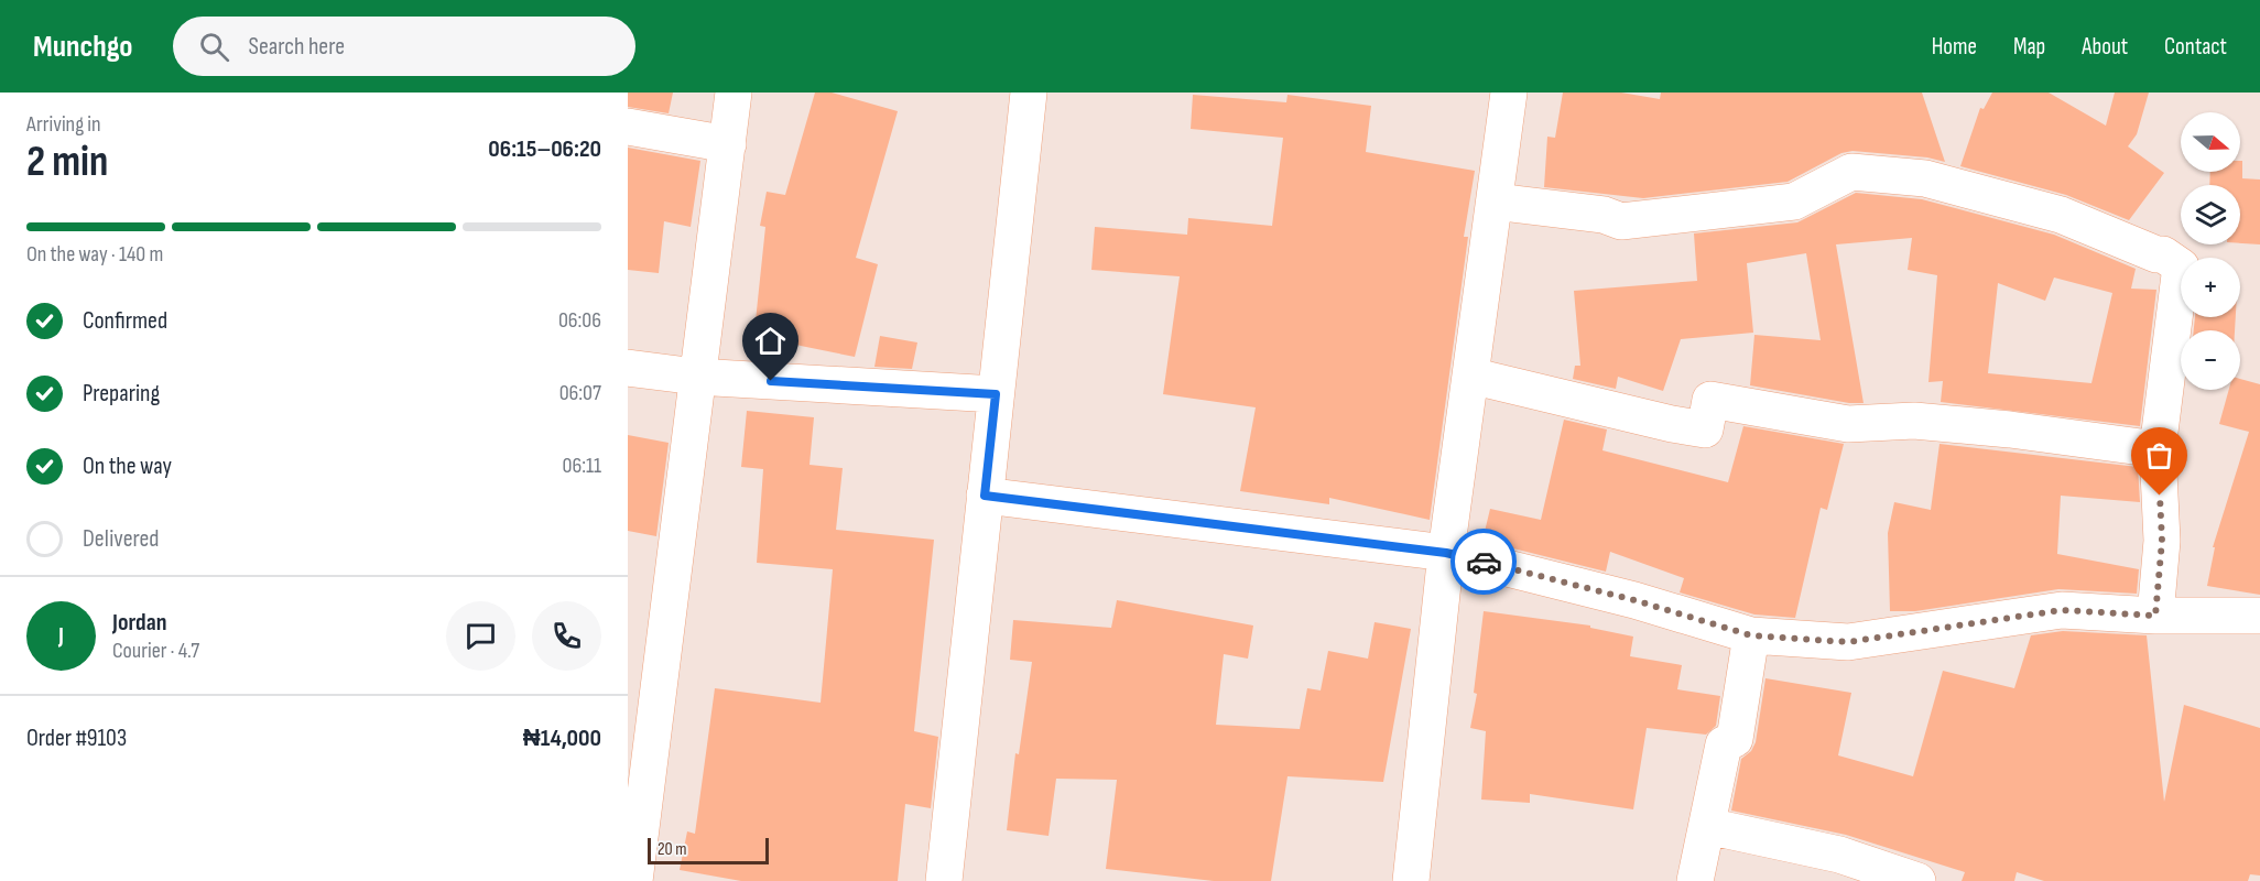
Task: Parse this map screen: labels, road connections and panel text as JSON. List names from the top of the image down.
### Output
{
  "scale_bar": "20 m",
  "north": "right",
  "page": {
    "header": "Munchgo",
    "search": "Search here",
    "nav": [
      "Home",
      "Map",
      "About",
      "Contact"
    ],
    "heading": ["2 min", "Arriving in", "06:15–06:20"],
    "panel": [
      "Jordan",
      "Courier · 4.7",
      "Order #9103",
      "₦14,000"
    ],
    "map_buttons": ["+", "−"],
    "bar": "On the way · 140 m",
    "list": [
      ["Confirmed", "06:06"],
      ["Preparing", "06:07"],
      ["On the way", "06:11"],
      "Delivered"
    ],
    "round": "J",
    "scale": "20 m"
  }
}
